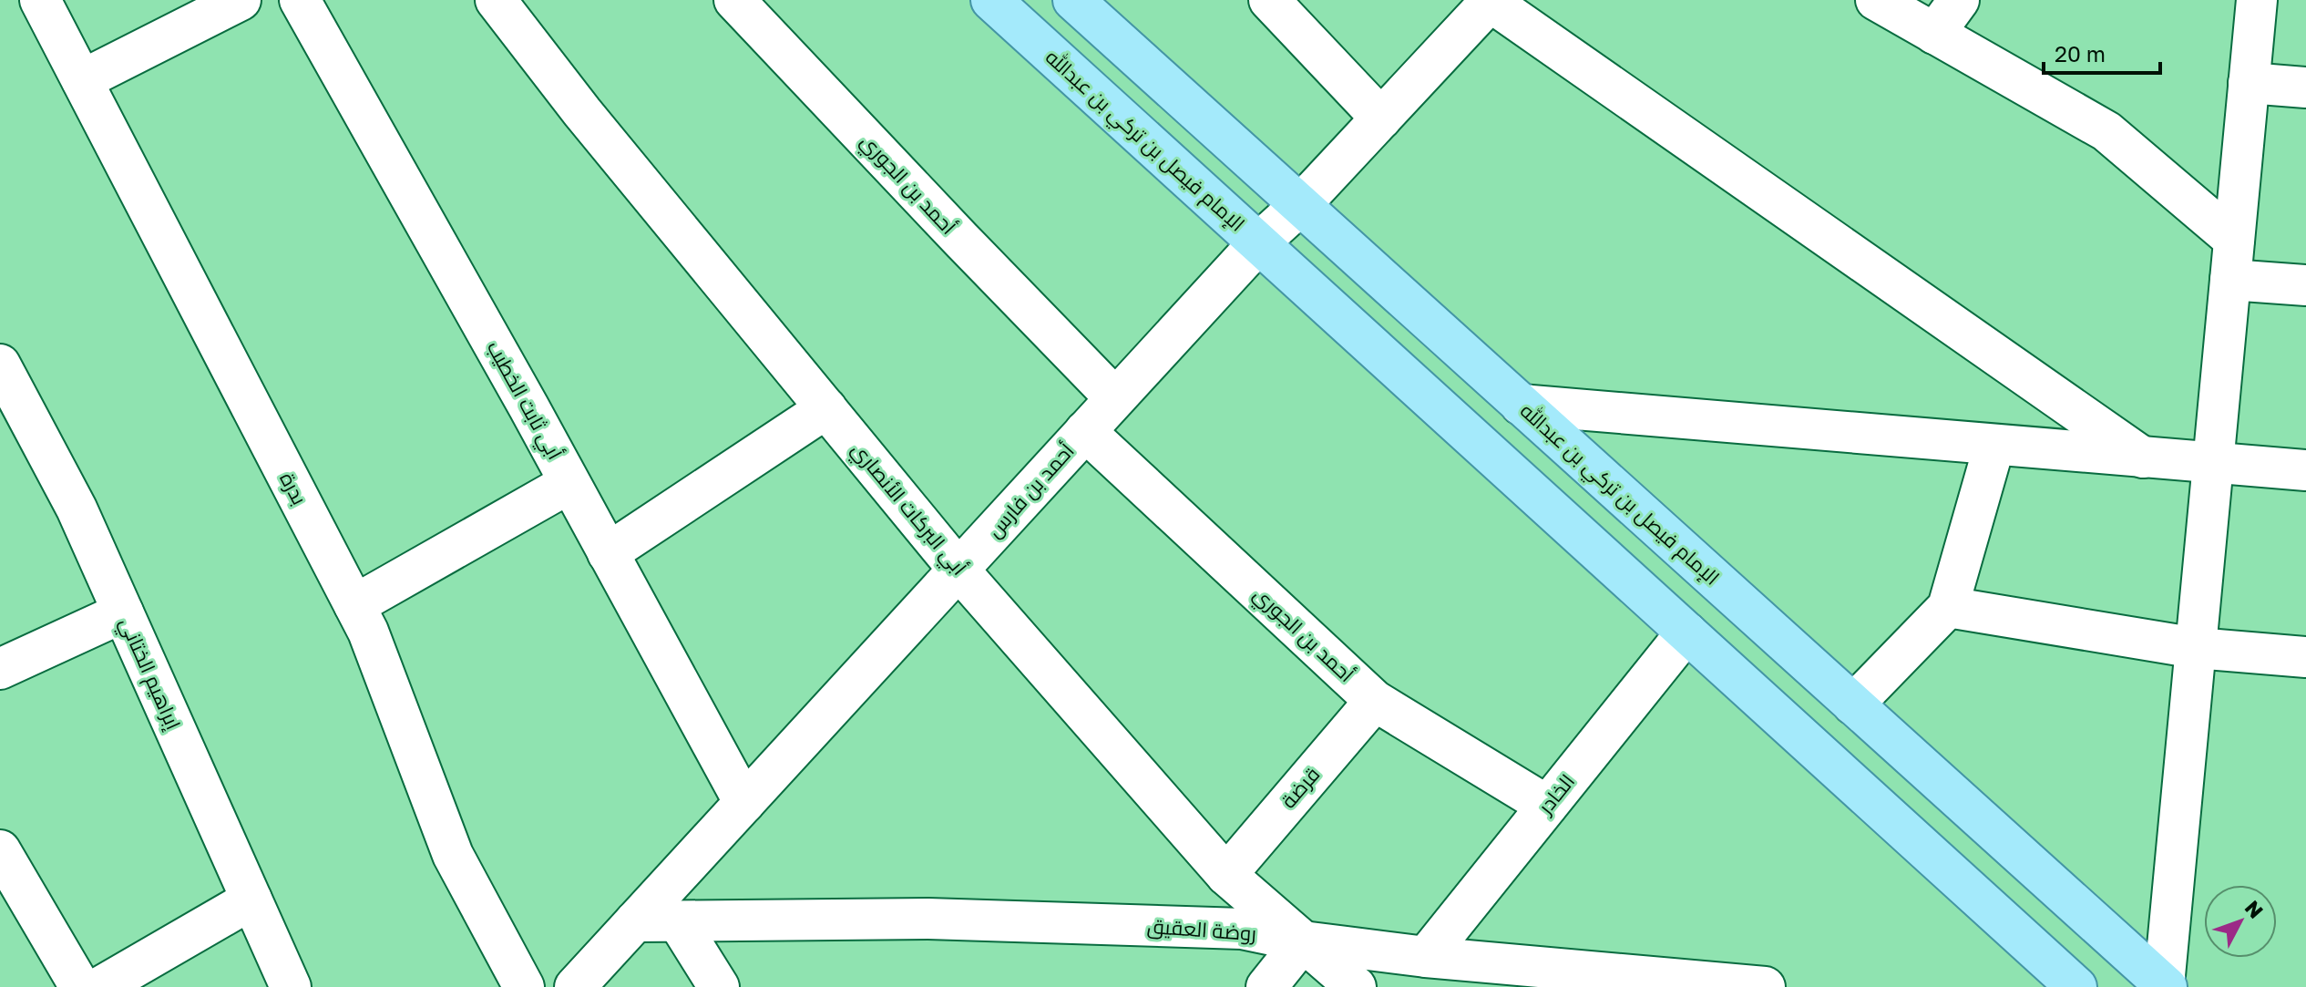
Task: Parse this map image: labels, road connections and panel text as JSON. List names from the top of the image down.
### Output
{
  "streets": {
    "main road": ["الإمام فيصل بن تركي بن عبدالله"],
    "street": [
      "أحمد بن الجوري",
      "أبي ثابت الخطيب",
      "بدرة",
      "أحمد بن فارس",
      "أبي البركات الأنصاري",
      "إبراهيم الختاني",
      "قرضة",
      "الخادر",
      "روضة العقيق"
    ]
  },
  "crossings": [
    ["الإمام فيصل بن تركي بن عبدالله", "أحمد بن فارس"],
    ["الإمام فيصل بن تركي بن عبدالله", "الخادر"],
    ["أحمد بن الجوري", "أحمد بن فارس"],
    ["أحمد بن الجوري", "قرضة"],
    ["أحمد بن الجوري", "الخادر"],
    ["أبي ثابت الخطيب", "أحمد بن فارس"],
    ["أحمد بن فارس", "أبي البركات الأنصاري"],
    ["أحمد بن فارس", "روضة العقيق"],
    ["أبي البركات الأنصاري", "قرضة"],
    ["أبي البركات الأنصاري", "روضة العقيق"],
    ["الخادر", "روضة العقيق"]
  ],
  "scale_bar": "20 m",
  "north": "top right"
}
